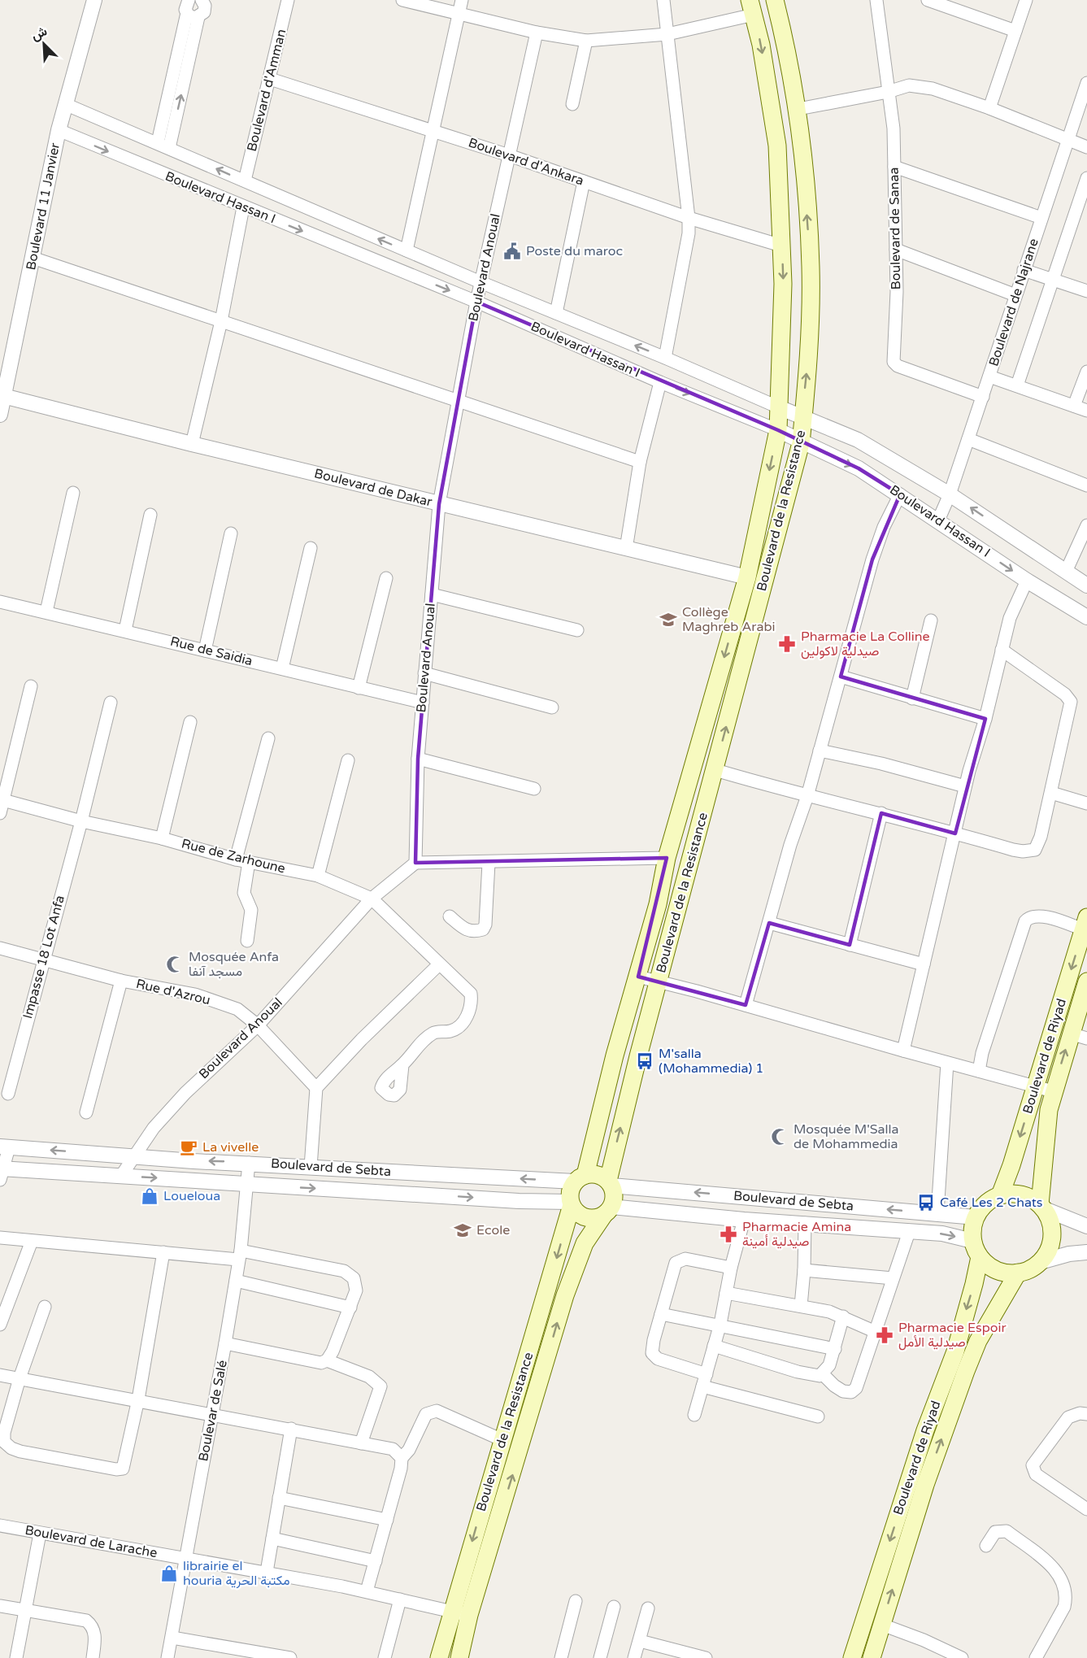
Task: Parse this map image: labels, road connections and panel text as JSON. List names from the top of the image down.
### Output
{
  "streets": {
    "main road": ["Boulevard de la Resistance", "Boulevard de Riyad"],
    "street": [
      "Boulevard d'Amman",
      "Boulevard d'Ankara",
      "Boulevard Hassan I",
      "Boulevard 11 Janvier",
      "Boulevard de Sanaa",
      "Boulevard Anoual",
      "Boulevard de Najrane",
      "Boulevard de Dakar",
      "Rue de Saidia",
      "Rue de Zarhoune",
      "Impasse 18 Lot Anfa",
      "Rue d'Azrou",
      "Boulevard de Sebta",
      "Boulevar de Salé",
      "Boulevard de Larache"
    ]
  },
  "crossings": [
    ["Boulevard d'Amman", "Boulevard d'Ankara"],
    ["Boulevard d'Amman", "Boulevard Hassan I"],
    ["Boulevard d'Ankara", "Boulevard Anoual"],
    ["Boulevard d'Ankara", "Boulevard de la Resistance"],
    ["Boulevard Hassan I", "Boulevard 11 Janvier"],
    ["Boulevard Hassan I", "Boulevard Anoual"],
    ["Boulevard Hassan I", "Boulevard de Najrane"],
    ["Boulevard Hassan I", "Boulevard de la Resistance"],
    ["Boulevard 11 Janvier", "Boulevard de Dakar"],
    ["Boulevard de Sanaa", "Boulevard de Najrane"],
    ["Boulevard Anoual", "Boulevard de Dakar"],
    ["Boulevard Anoual", "Rue de Saidia"],
    ["Boulevard Anoual", "Rue de Zarhoune"],
    ["Boulevard Anoual", "Rue d'Azrou"],
    ["Boulevard Anoual", "Boulevard de Sebta"],
    ["Boulevard de Dakar", "Boulevard de la Resistance"],
    ["Boulevard de la Resistance", "Boulevard de Sebta"],
    ["Boulevard de la Resistance", "Boulevard de Larache"],
    ["Rue de Zarhoune", "Impasse 18 Lot Anfa"],
    ["Impasse 18 Lot Anfa", "Rue d'Azrou"],
    ["Boulevard de Riyad", "Boulevard de Sebta"],
    ["Boulevard de Sebta", "Boulevar de Salé"],
    ["Boulevar de Salé", "Boulevard de Larache"]
  ],
  "places": {
    "public building": ["Poste du maroc"],
    "school or university": ["Collège Maghreb Arabi", "Ecole"],
    "pharmacy": ["Pharmacie La Colline صيدلية لاكولين", "Pharmacie Amina صيدلية أمينة", "Pharmacie Espoir صيدلية الأمل"],
    "mosque": ["Mosquée Anfa مسجد آنفا", "Mosquée M'Salla de Mohammedia"],
    "bus stop": ["M'salla (Mohammedia) 1", "Café Les 2 Chats"],
    "cafe": ["La vivelle"],
    "shop": ["Loueloua", "librairie el houria مكتبة الحرية"]
  },
  "north": "top left"
}
